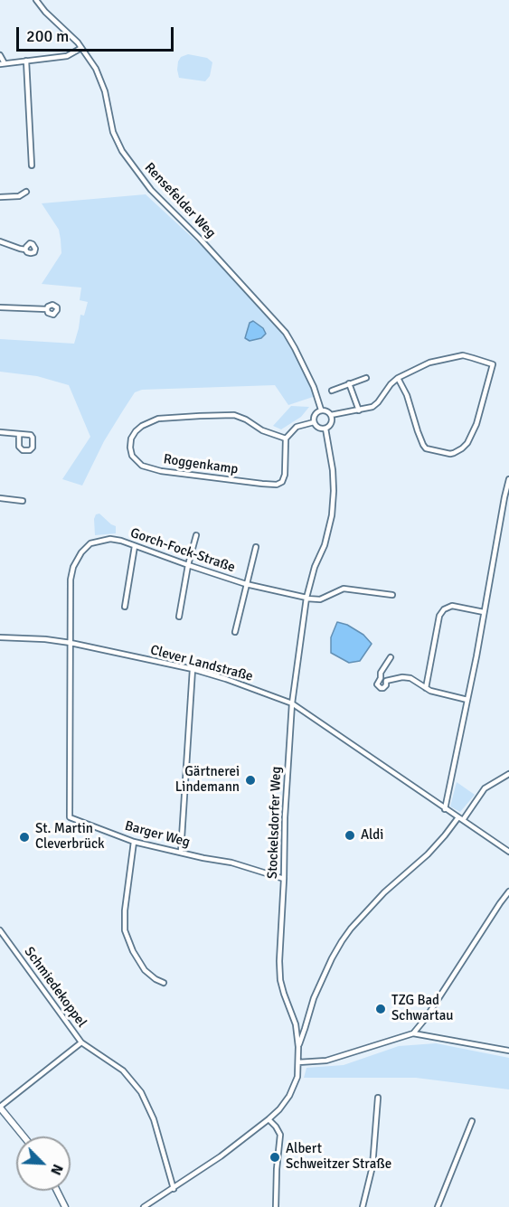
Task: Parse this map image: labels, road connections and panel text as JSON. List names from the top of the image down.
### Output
{
  "streets": {
    "street": [
      "Rensefelder Weg",
      "Roggenkamp",
      "Gorch-Fock-Straße",
      "Clever Landstraße",
      "Stockelsdorfer Weg",
      "Barger Weg",
      "Schmiedekoppel"
    ]
  },
  "crossings": [
    ["Rensefelder Weg", "Stockelsdorfer Weg"],
    ["Gorch-Fock-Straße", "Clever Landstraße"],
    ["Gorch-Fock-Straße", "Stockelsdorfer Weg"],
    ["Gorch-Fock-Straße", "Barger Weg"],
    ["Clever Landstraße", "Stockelsdorfer Weg"],
    ["Clever Landstraße", "Barger Weg"],
    ["Stockelsdorfer Weg", "Barger Weg"],
    ["Stockelsdorfer Weg", "Schmiedekoppel"]
  ],
  "places": [
    "Gärtnerei Lindemann",
    "Aldi",
    "St. Martin Cleverbrück",
    "TZG Bad Schwartau",
    "Albert Schweitzer Straße"
  ],
  "scale_bar": "200 m",
  "north": "bottom right"
}
